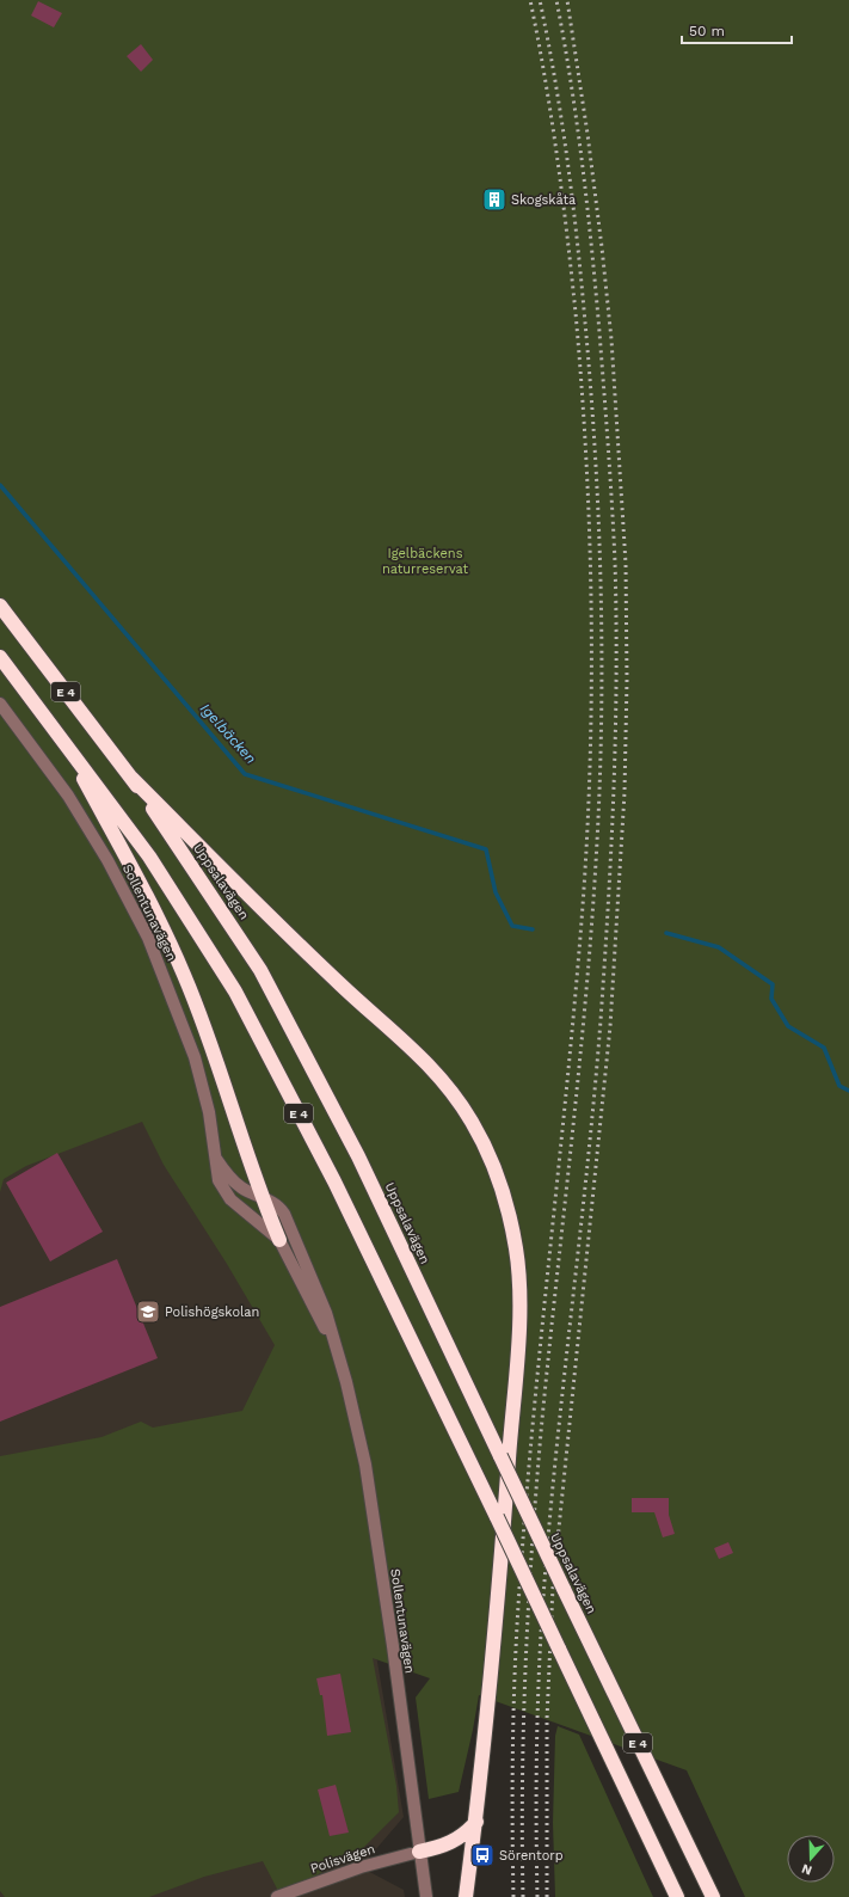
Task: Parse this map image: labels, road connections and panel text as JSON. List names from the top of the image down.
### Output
{
  "streets": {
    "highway": ["E 4", "Uppsalavägen"],
    "street": ["Sollentunavägen", "Polisvägen"]
  },
  "crossings": [
    ["Sollentunavägen", "Polisvägen"]
  ],
  "water": ["Igelbäcken"],
  "parks": ["Igelbäckens naturreservat"],
  "places": {
    "building": ["Skogskåta"],
    "school or university": ["Polishögskolan"],
    "bus stop": ["Sörentorp"]
  },
  "scale_bar": "50 m",
  "north": "bottom"
}
